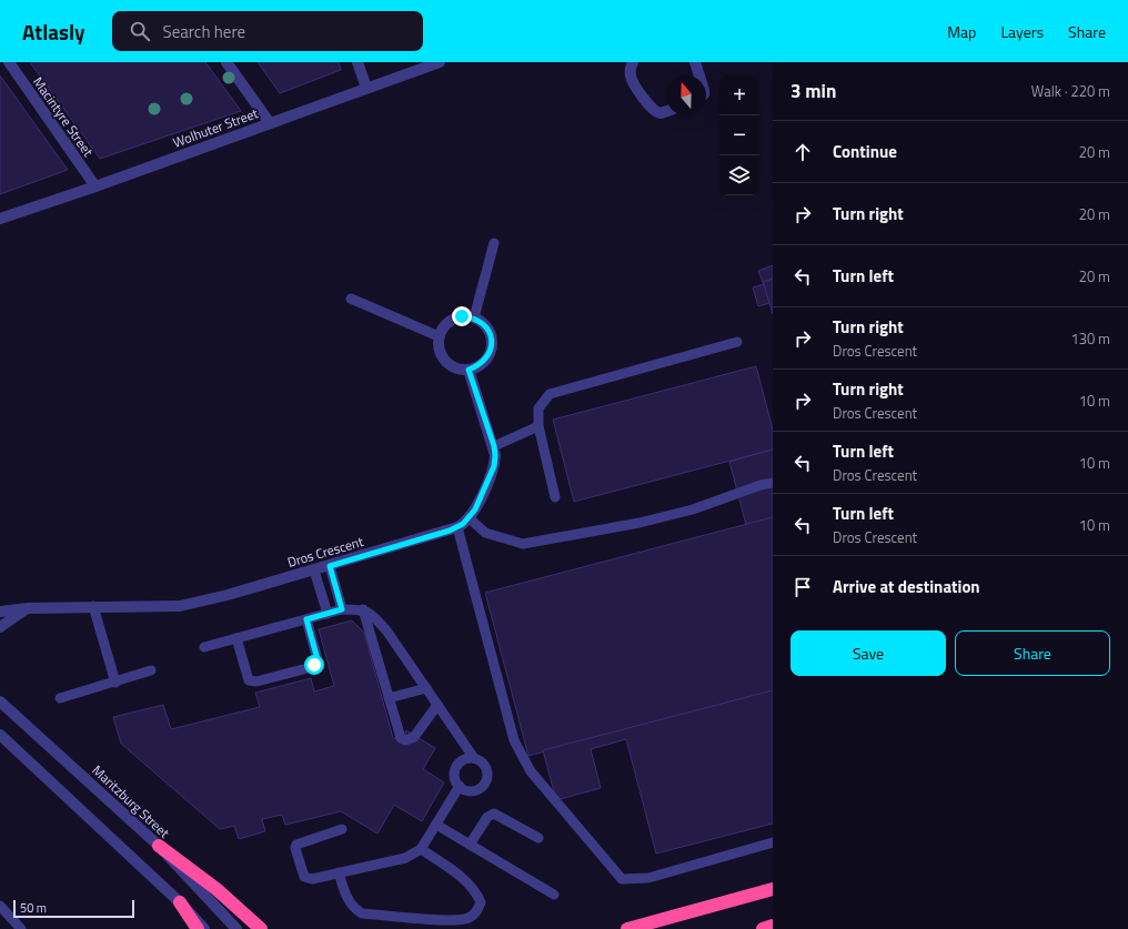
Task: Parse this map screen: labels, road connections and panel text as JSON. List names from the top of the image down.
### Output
{
  "streets": {
    "street": [
      "Macintyre Street",
      "Wolhuter Street",
      "Dros Crescent",
      "Maritzburg Street"
    ]
  },
  "crossings": [
    ["Macintyre Street", "Wolhuter Street"]
  ],
  "scale_bar": "50 m",
  "north": "top",
  "page": {
    "header": "Atlasly",
    "search": "Search here",
    "nav": ["Map", "Layers", "Share"],
    "heading": ["3 min", "Walk · 220 m"],
    "map_buttons": ["+", "−"],
    "list": [
      ["Continue", "20 m"],
      ["Turn right", "20 m"],
      ["Turn left", "20 m"],
      ["Turn right", "Dros Crescent", "130 m"],
      ["Turn right", "Dros Crescent", "10 m"],
      ["Turn left", "Dros Crescent", "10 m"],
      ["Turn left", "Dros Crescent", "10 m"],
      "Arrive at destination"
    ],
    "buttons": ["Save", "Share"],
    "scale": "50 m"
  }
}
